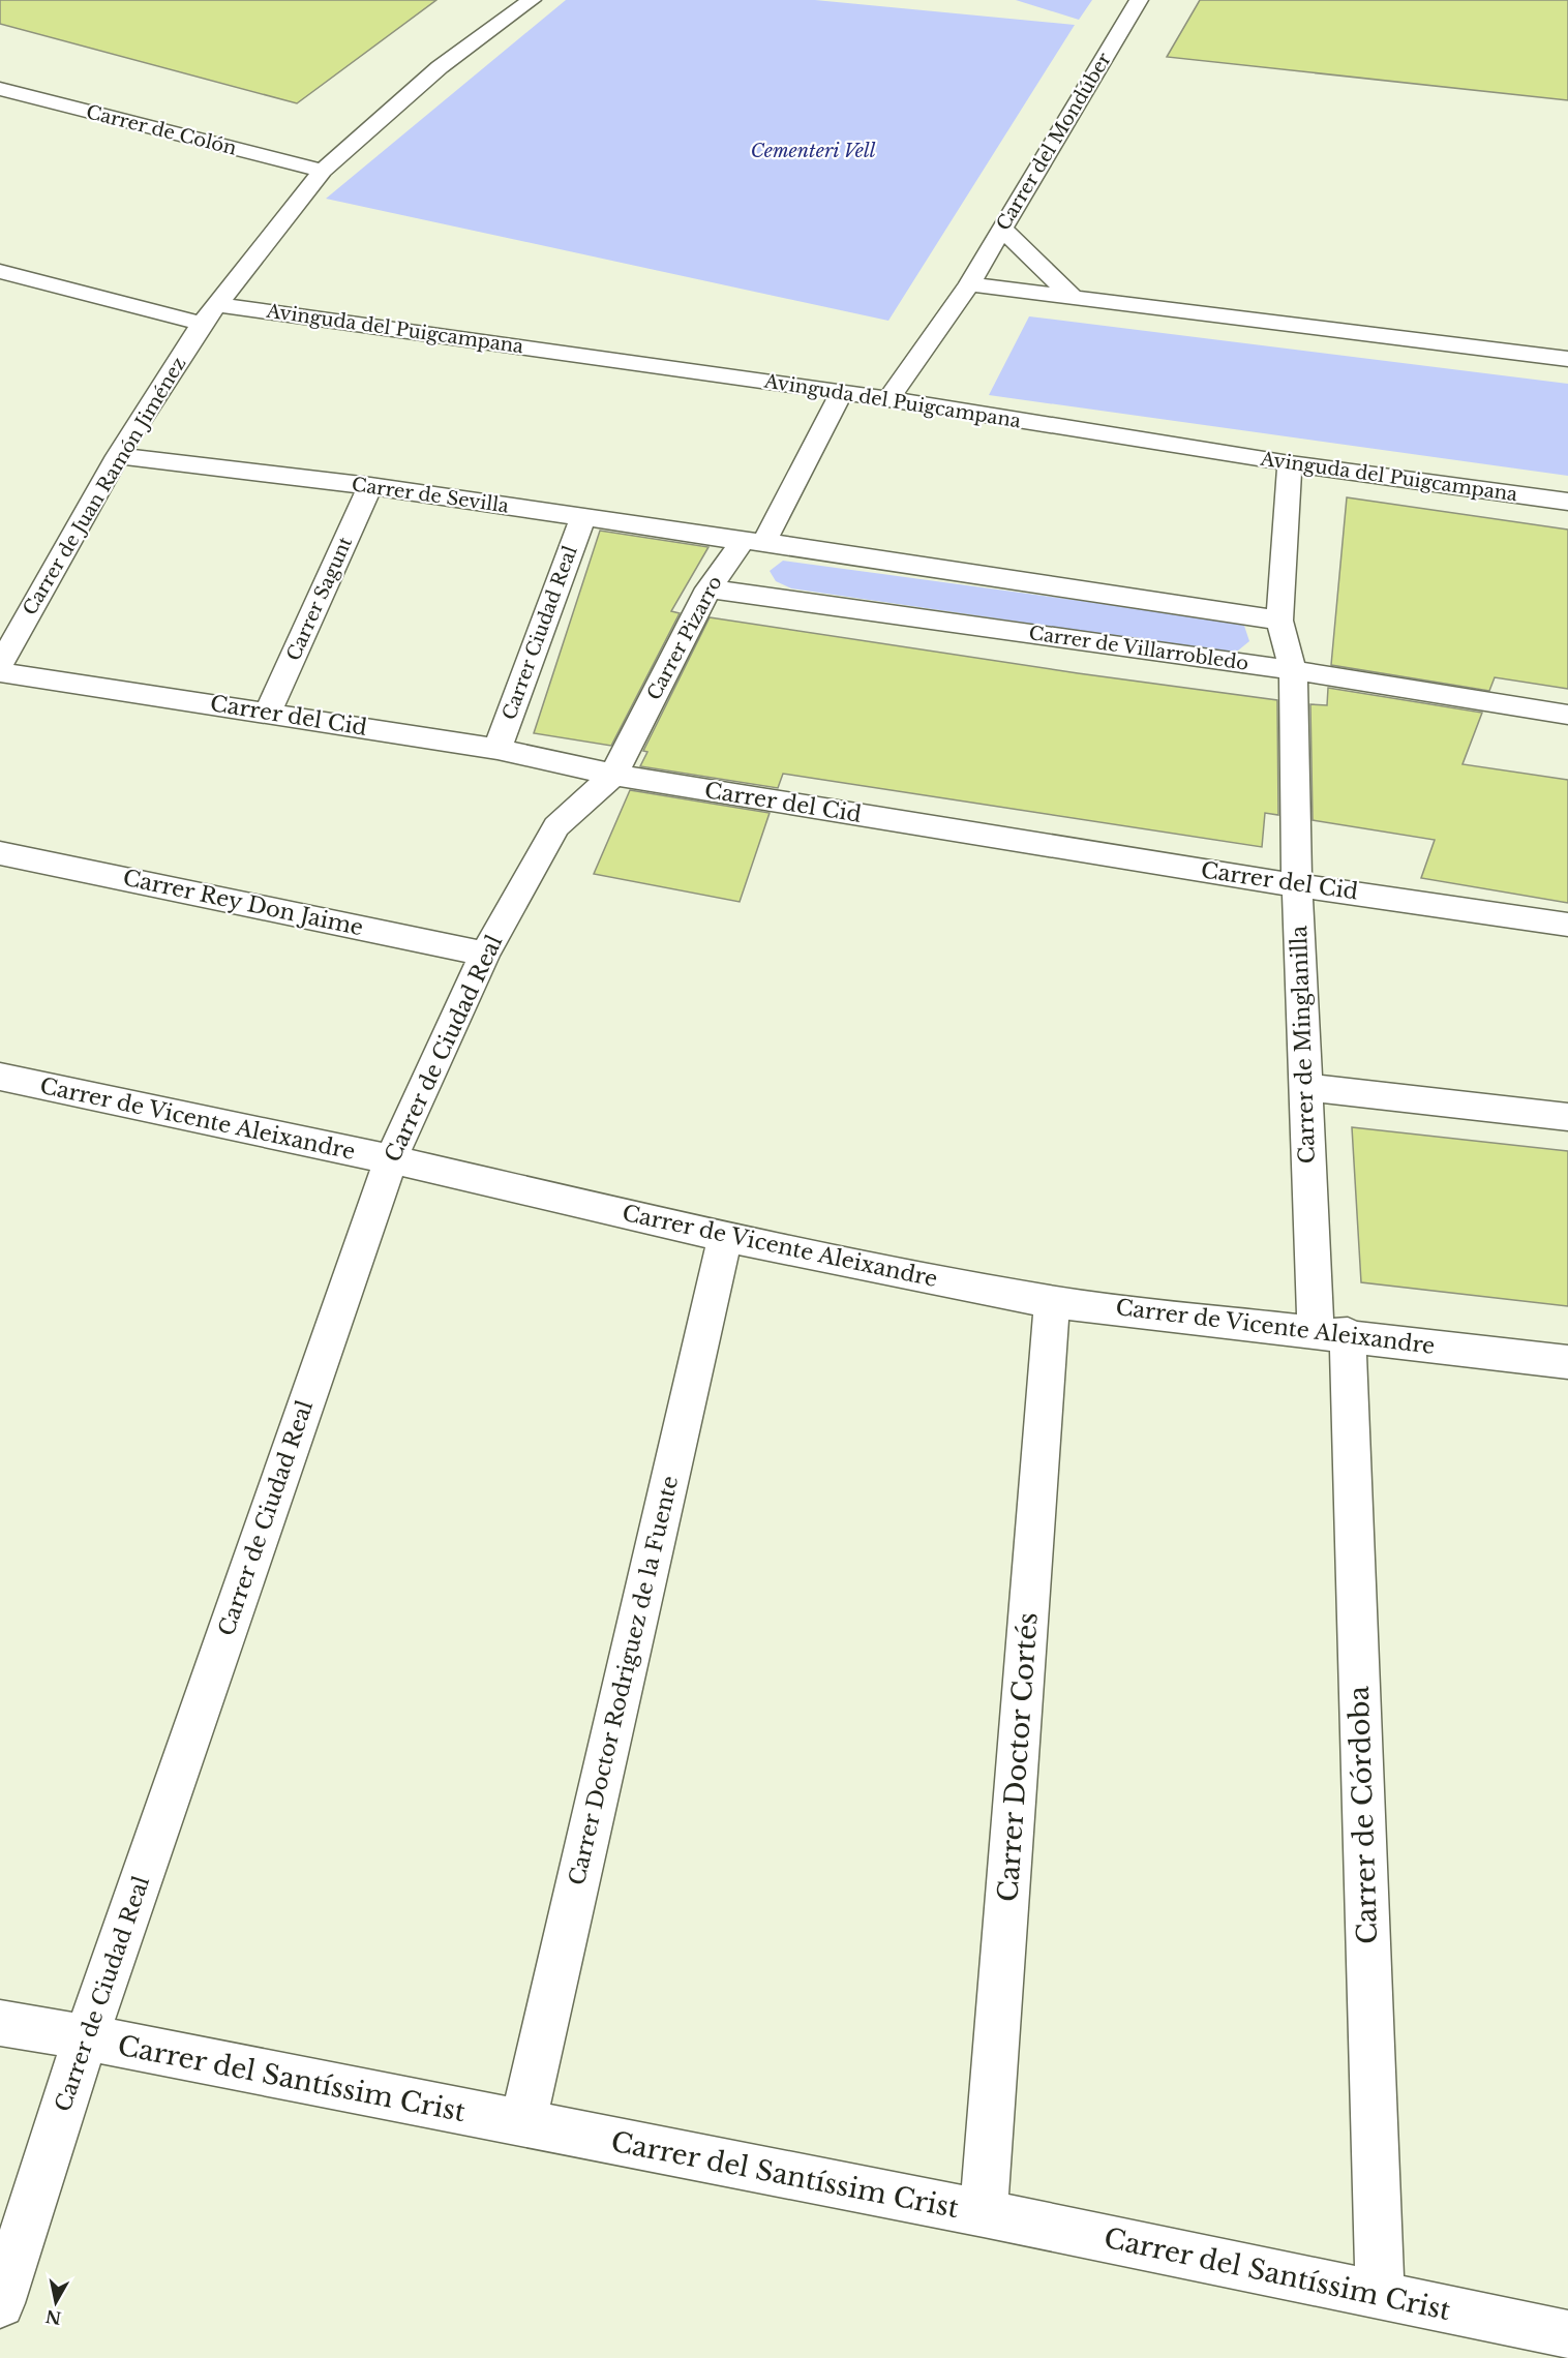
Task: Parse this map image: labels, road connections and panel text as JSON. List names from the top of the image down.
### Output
{
  "streets": {
    "street": [
      "Carrer de Colón",
      "Carrer del Mondúber",
      "Avinguda del Puigcampana",
      "Carrer de Juan Ramón Jiménez",
      "Carrer de Sevilla",
      "Carrer Sagunt",
      "Carrer Ciudad Real",
      "Carrer Pizarro",
      "Carrer de Villarrobledo",
      "Carrer del Cid",
      "Carrer Rey Don Jaime",
      "Carrer de Minglanilla",
      "Carrer de Ciudad Real",
      "Carrer de Vicente Aleixandre",
      "Carrer Doctor Rodriguez de la Fuente",
      "Carrer Doctor Cortés",
      "Carrer de Córdoba",
      "Carrer del Santíssim Crist"
    ]
  },
  "crossings": [
    ["Carrer de Colón", "Carrer de Juan Ramón Jiménez"],
    ["Avinguda del Puigcampana", "Carrer de Juan Ramón Jiménez"],
    ["Avinguda del Puigcampana", "Carrer Pizarro"],
    ["Avinguda del Puigcampana", "Carrer de Minglanilla"],
    ["Carrer de Juan Ramón Jiménez", "Carrer de Sevilla"],
    ["Carrer de Sevilla", "Carrer Sagunt"],
    ["Carrer de Sevilla", "Carrer Ciudad Real"],
    ["Carrer de Sevilla", "Carrer Pizarro"],
    ["Carrer Sagunt", "Carrer del Cid"],
    ["Carrer Ciudad Real", "Carrer del Cid"],
    ["Carrer Pizarro", "Carrer de Villarrobledo"],
    ["Carrer Pizarro", "Carrer del Cid"],
    ["Carrer Pizarro", "Carrer de Ciudad Real"],
    ["Carrer de Villarrobledo", "Carrer de Minglanilla"],
    ["Carrer del Cid", "Carrer de Minglanilla"],
    ["Carrer del Cid", "Carrer de Ciudad Real"],
    ["Carrer Rey Don Jaime", "Carrer de Ciudad Real"],
    ["Carrer de Minglanilla", "Carrer de Vicente Aleixandre"],
    ["Carrer de Minglanilla", "Carrer de Córdoba"],
    ["Carrer de Ciudad Real", "Carrer de Vicente Aleixandre"],
    ["Carrer de Ciudad Real", "Carrer del Santíssim Crist"],
    ["Carrer de Vicente Aleixandre", "Carrer Doctor Rodriguez de la Fuente"],
    ["Carrer de Vicente Aleixandre", "Carrer Doctor Cortés"],
    ["Carrer de Vicente Aleixandre", "Carrer de Córdoba"],
    ["Carrer Doctor Rodriguez de la Fuente", "Carrer del Santíssim Crist"],
    ["Carrer Doctor Cortés", "Carrer del Santíssim Crist"],
    ["Carrer de Córdoba", "Carrer del Santíssim Crist"]
  ],
  "parks": ["Cementeri Vell"],
  "north": "bottom"
}
